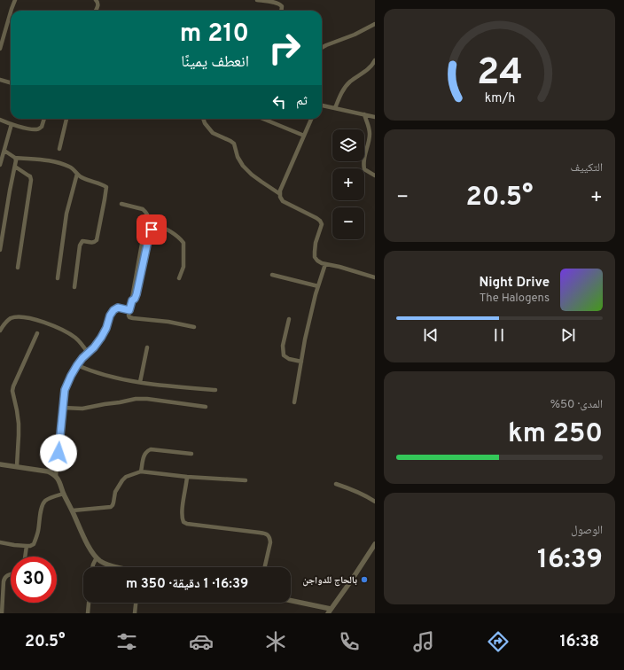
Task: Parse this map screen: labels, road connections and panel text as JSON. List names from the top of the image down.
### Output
{
  "places": ["بالحاج للدواجن"],
  "page": {
    "turn": ["210 m", "انعطف يمينًا"],
    "then": "ثم",
    "tile": [
      "التكييف",
      ["المدى · 50%", "250 km"],
      ["الوصول", "16:39"]
    ],
    "map_buttons": ["+", "−"],
    "heat": ["−", "20.5°", "+"],
    "song": ["Night Drive", "The Halogens"],
    "limit": "30",
    "trip": "16:39 · 1 دقيقة · 350 m",
    "tabs": ["16:38", "20.5°"],
    "gauge": ["24", "km/h"]
  }
}
